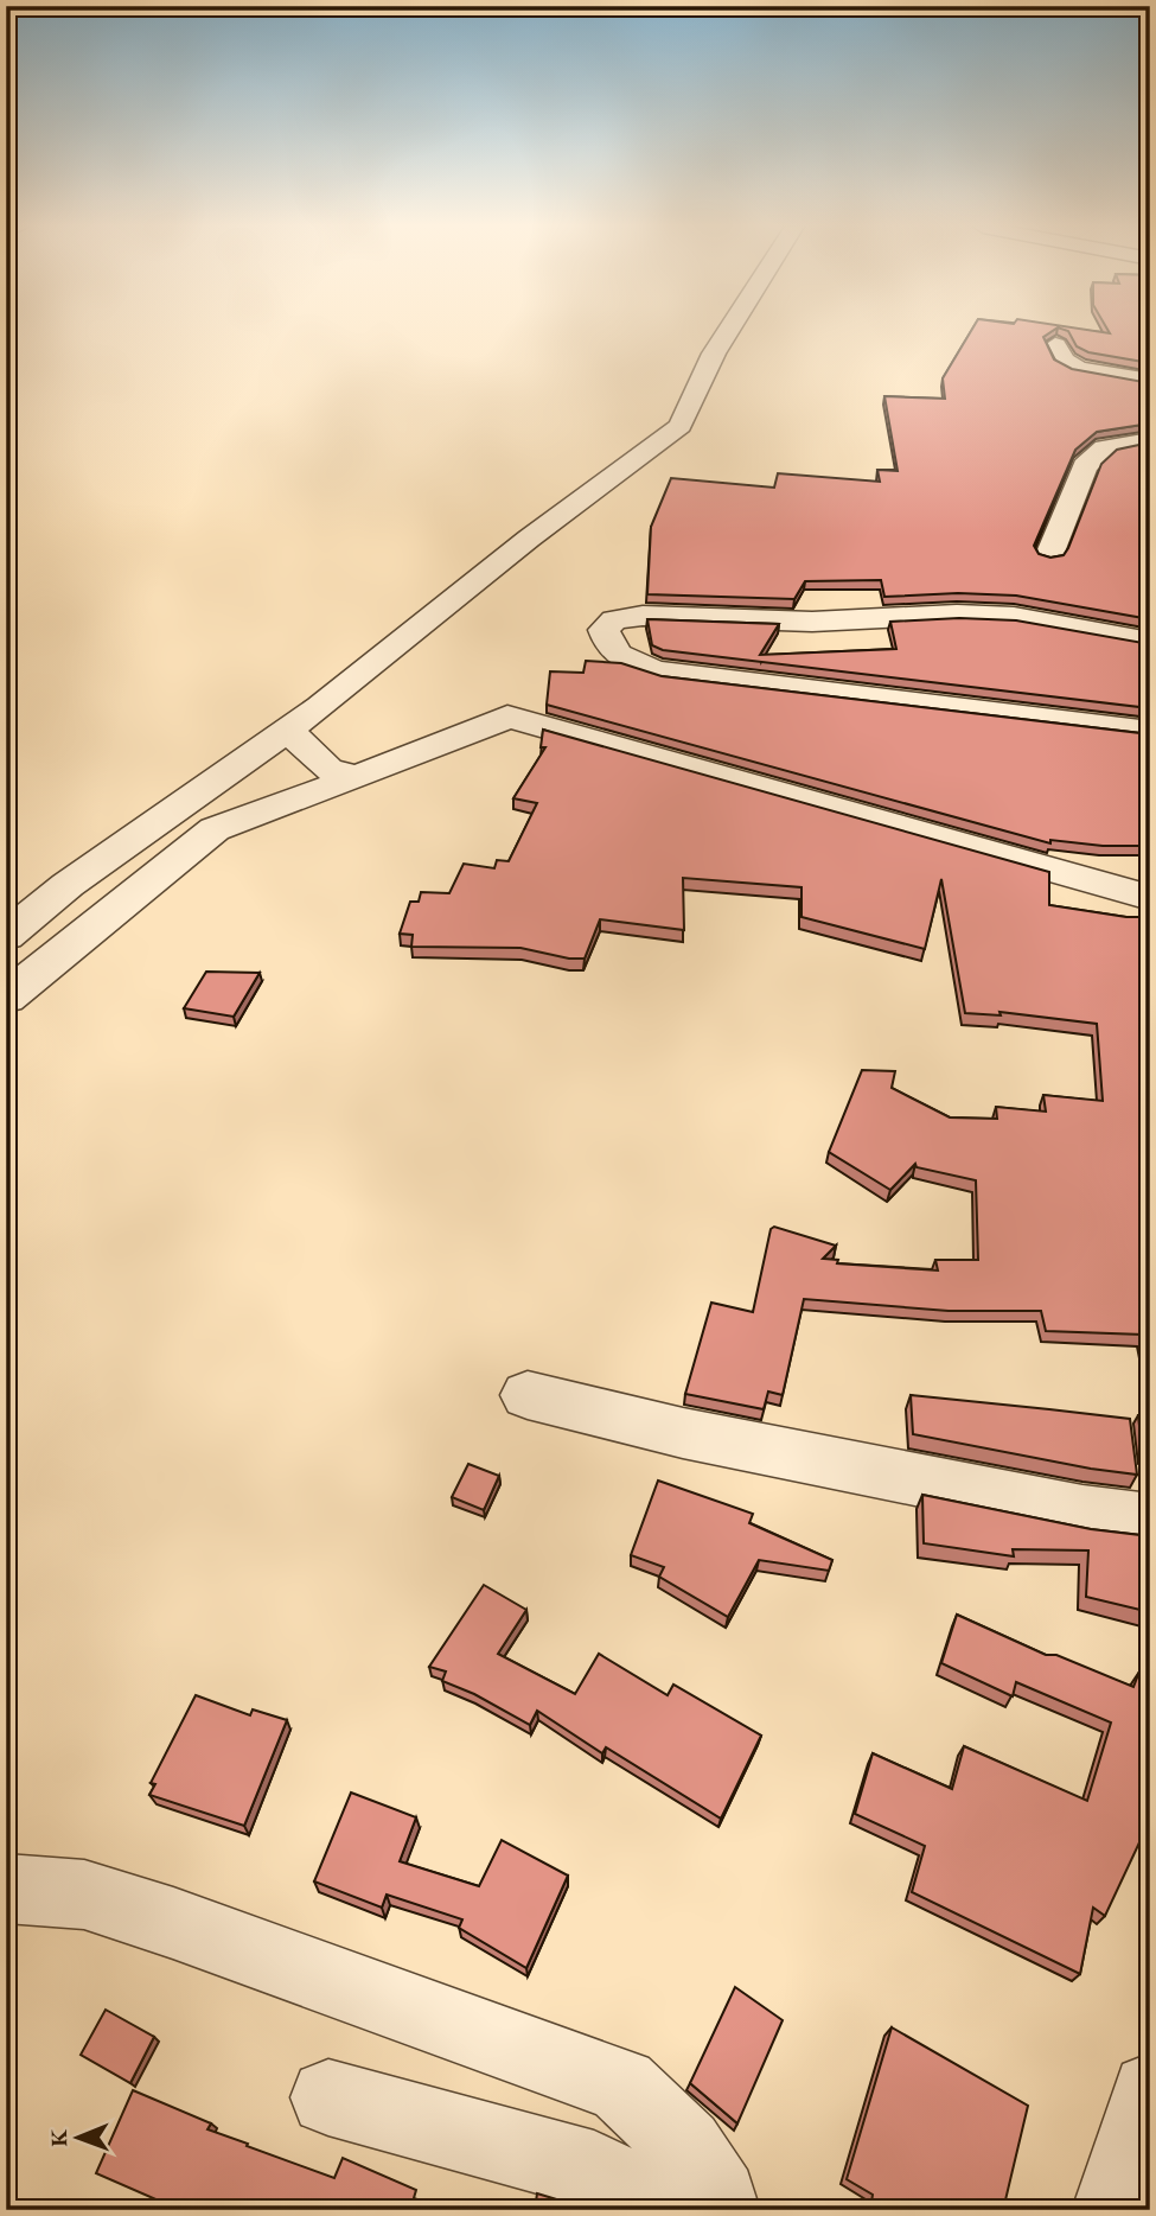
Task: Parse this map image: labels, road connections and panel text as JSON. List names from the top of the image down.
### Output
{
  "north": "left"
}
